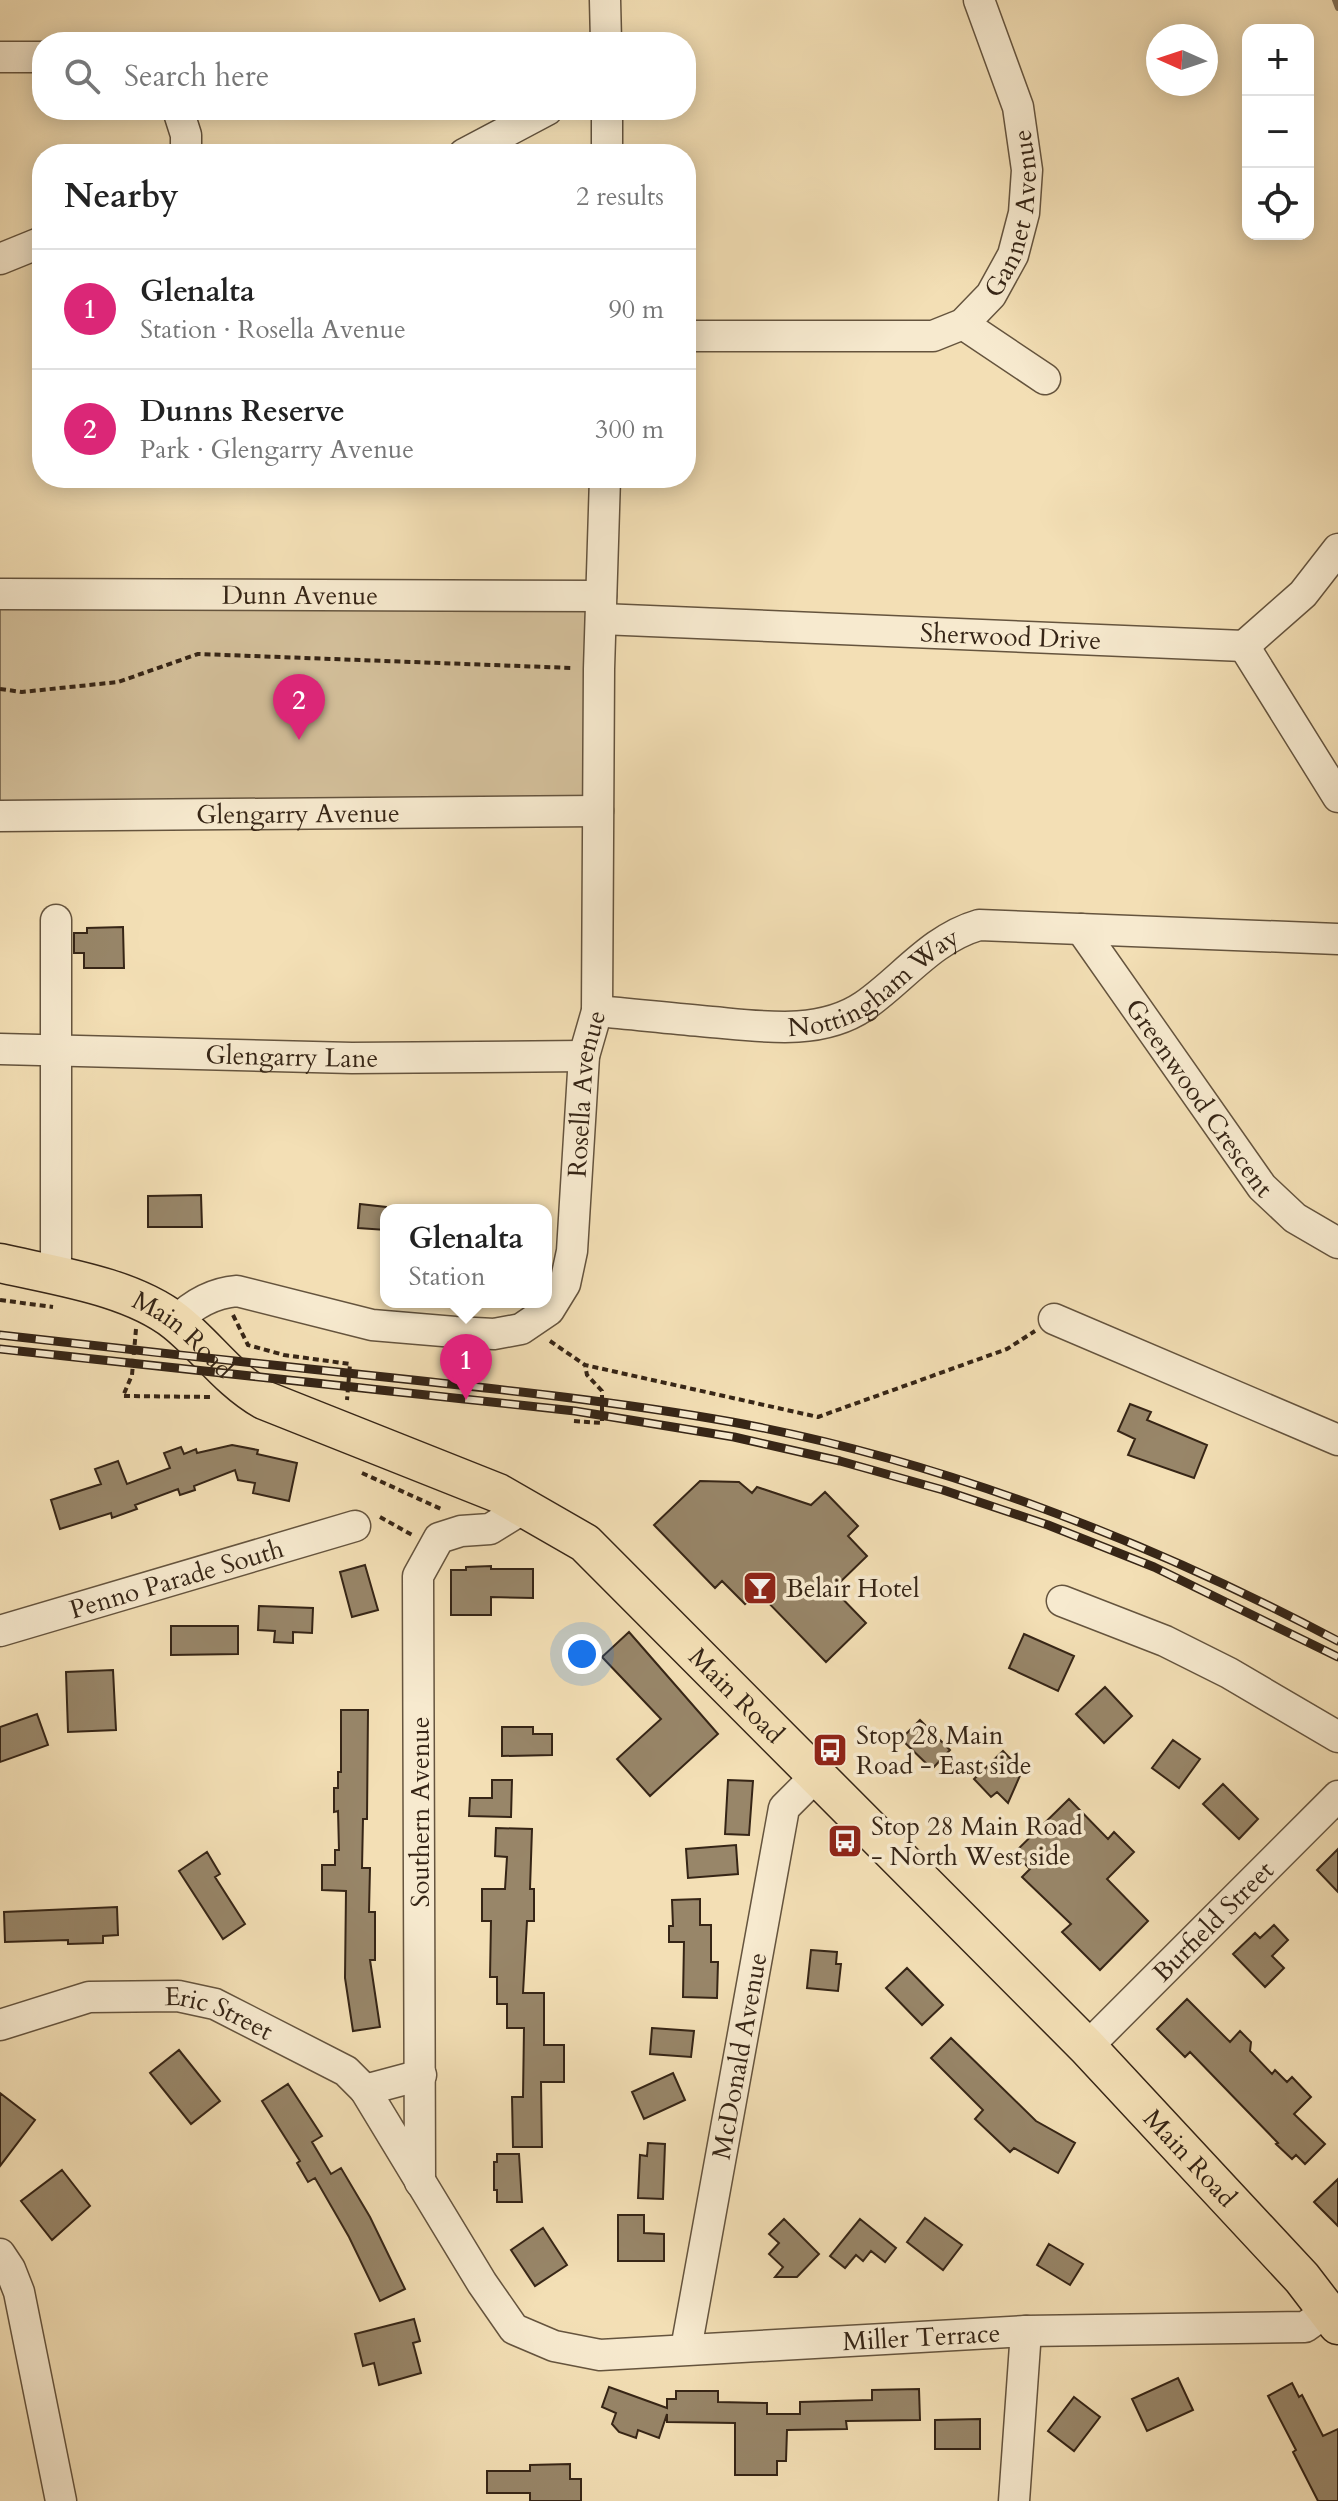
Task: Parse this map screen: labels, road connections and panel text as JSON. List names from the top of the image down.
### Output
{
  "streets": {
    "main road": ["Main Road"],
    "street": [
      "Gannet Avenue",
      "Dunn Avenue",
      "Sherwood Drive",
      "Glengarry Avenue",
      "Nottingham Way",
      "Glengarry Lane",
      "Rosella Avenue",
      "Greenwood Crescent",
      "Penno Parade South",
      "Southern Avenue",
      "Burfield Street",
      "Eric Street",
      "McDonald Avenue",
      "Miller Terrace"
    ]
  },
  "crossings": [
    ["Dunn Avenue", "Sherwood Drive"],
    ["Dunn Avenue", "Rosella Avenue"],
    ["Sherwood Drive", "Rosella Avenue"],
    ["Glengarry Avenue", "Rosella Avenue"],
    ["Nottingham Way", "Rosella Avenue"],
    ["Nottingham Way", "Greenwood Crescent"],
    ["Glengarry Lane", "Rosella Avenue"],
    ["Main Road", "Burfield Street"],
    ["Main Road", "McDonald Avenue"],
    ["Main Road", "Miller Terrace"],
    ["Southern Avenue", "Miller Terrace"],
    ["McDonald Avenue", "Miller Terrace"]
  ],
  "places": {
    "bar": ["Belair Hotel"],
    "bus stop": ["Stop 28 Main Road - East side", "Stop 28 Main Road - North West side"]
  },
  "north": "left",
  "page": {
    "map_buttons": ["+", "−"],
    "search": "Search here",
    "heading": ["Nearby", "2 results"],
    "list": [
      {
        "mark": "1",
        "name": "Glenalta",
        "note": "Station · Rosella Avenue",
        "value": "90 m"
      },
      {
        "mark": "2",
        "name": "Dunns Reserve",
        "note": "Park · Glengarry Avenue",
        "value": "300 m"
      }
    ],
    "pins": ["2", "1"],
    "popup": ["Glenalta", "Station"]
  }
}
